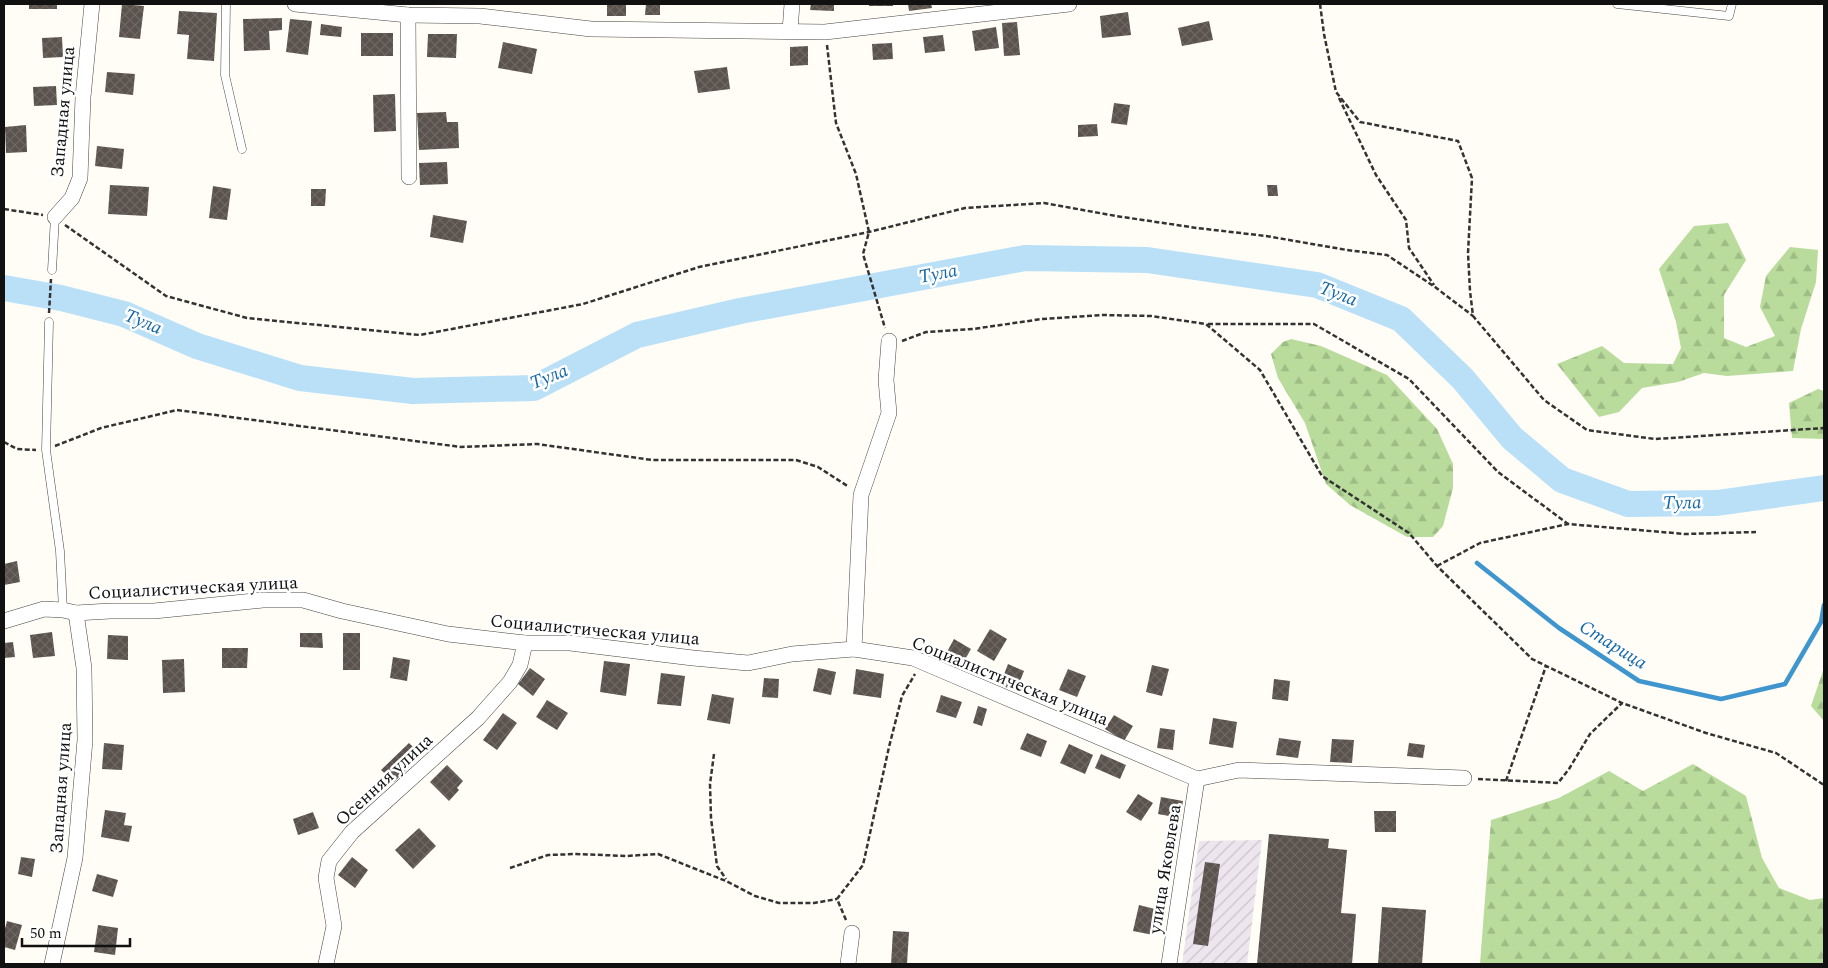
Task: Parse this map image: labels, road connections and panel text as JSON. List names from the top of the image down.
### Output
{
  "streets": {
    "street": [
      "Западная улица",
      "Социалистическая улица",
      "Осенняя улица",
      "улица Яковлева"
    ]
  },
  "crossings": [
    ["Западная улица", "Социалистическая улица"],
    ["Социалистическая улица", "Осенняя улица"],
    ["Социалистическая улица", "улица Яковлева"]
  ],
  "water": ["Тула", "Старица"],
  "scale_bar": "50 m"
}
